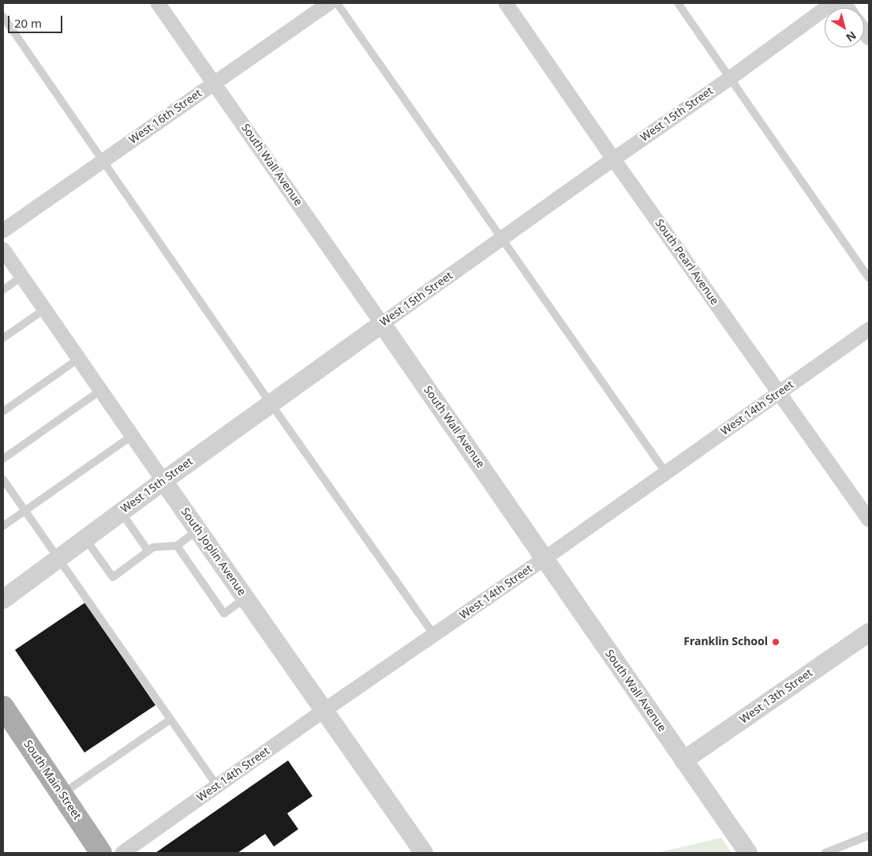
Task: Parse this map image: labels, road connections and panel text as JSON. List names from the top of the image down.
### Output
{
  "streets": {
    "main road": ["South Main Street"],
    "street": [
      "West 15th Street",
      "West 16th Street",
      "South Wall Avenue",
      "South Pearl Avenue",
      "West 14th Street",
      "South Joplin Avenue",
      "West 13th Street"
    ]
  },
  "crossings": [
    ["West 15th Street", "South Wall Avenue"],
    ["West 15th Street", "South Pearl Avenue"],
    ["West 15th Street", "South Joplin Avenue"],
    ["West 16th Street", "South Wall Avenue"],
    ["South Wall Avenue", "West 14th Street"],
    ["South Wall Avenue", "West 13th Street"],
    ["South Pearl Avenue", "West 14th Street"],
    ["West 14th Street", "South Joplin Avenue"]
  ],
  "places": ["Franklin School"],
  "scale_bar": "20 m",
  "north": "bottom right"
}
